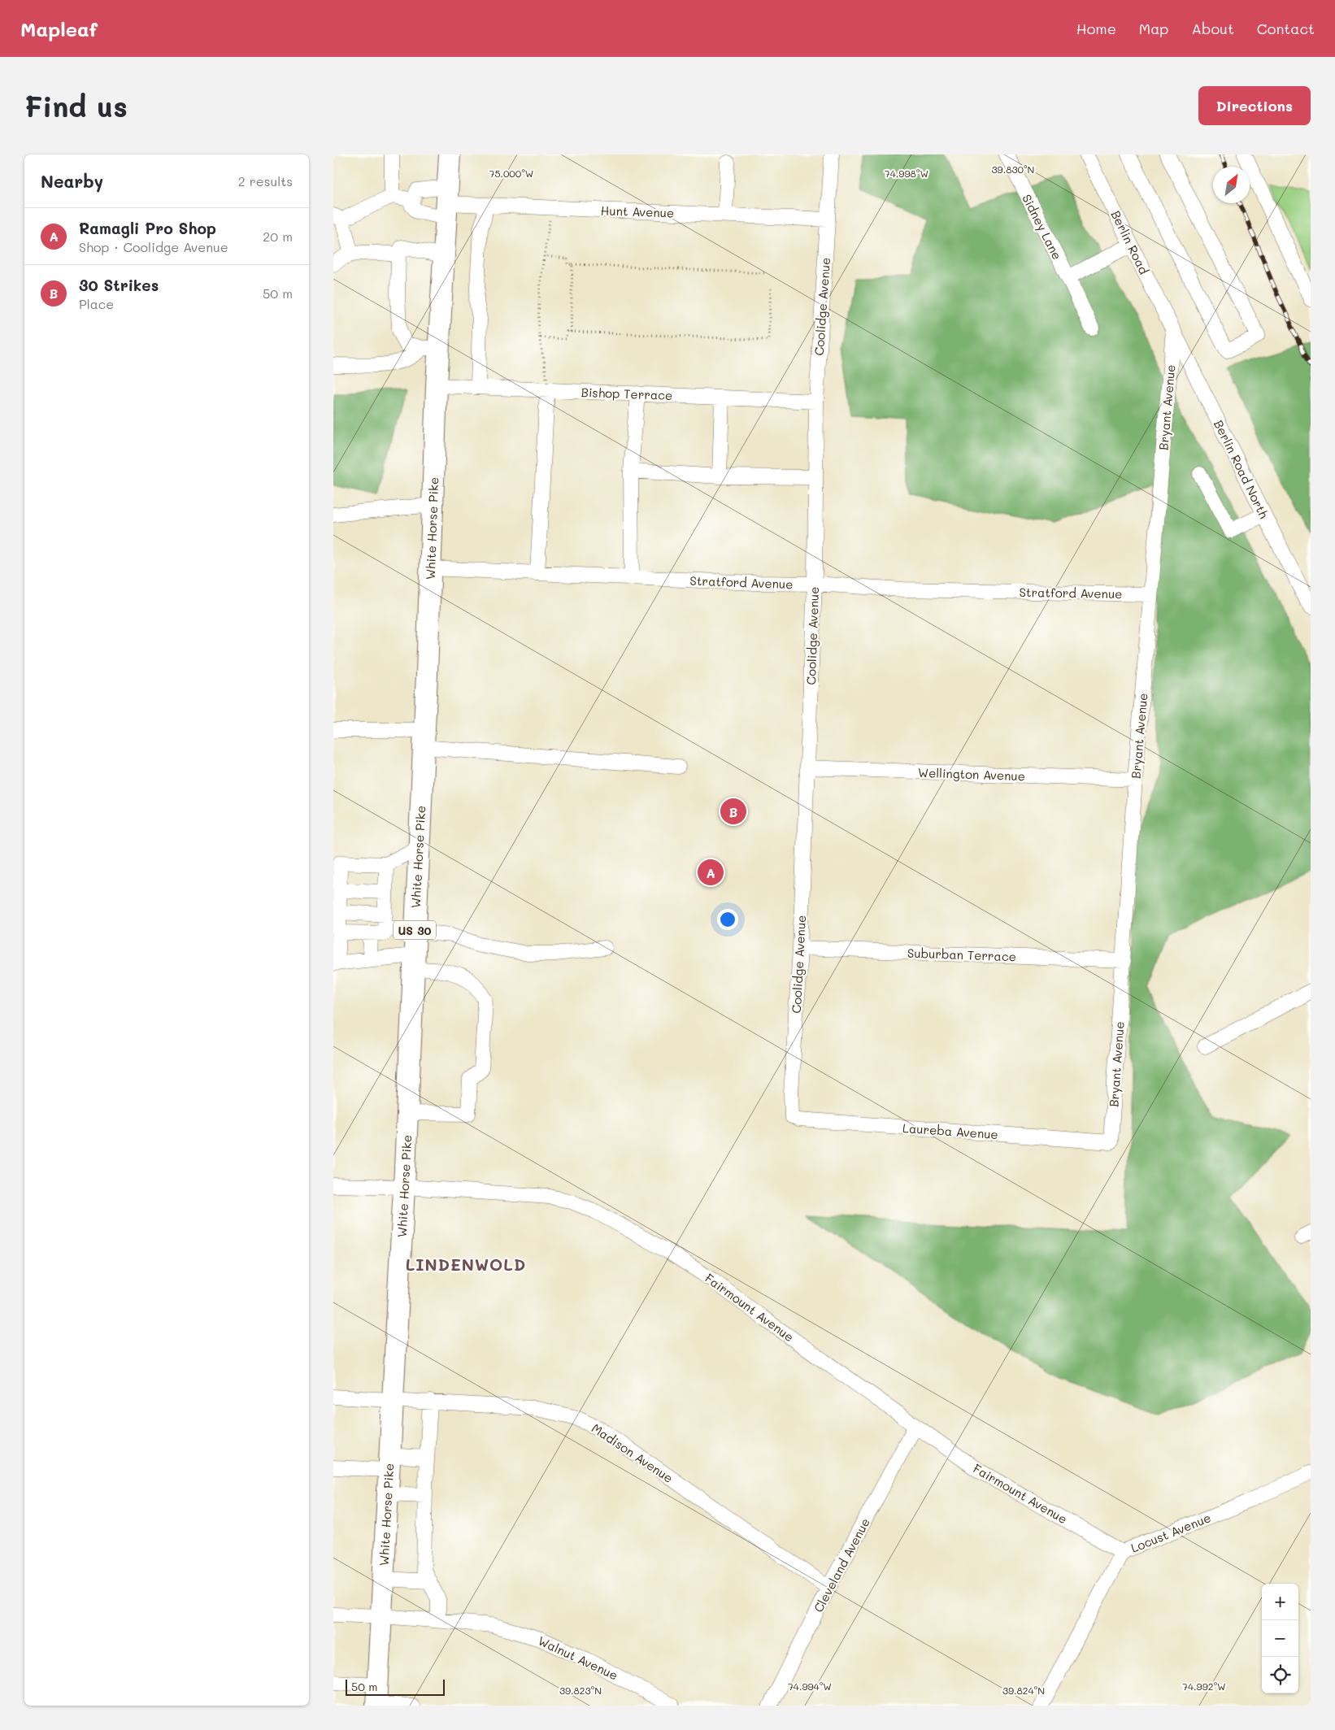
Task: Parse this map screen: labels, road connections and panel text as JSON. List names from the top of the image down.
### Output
{
  "streets": {
    "highway": ["White Horse Pike", "US 30"],
    "street": [
      "Hunt Avenue",
      "Sidney Lane",
      "Berlin Road",
      "Coolidge Avenue",
      "Bishop Terrace",
      "Bryant Avenue",
      "Berlin Road North",
      "Stratford Avenue",
      "Wellington Avenue",
      "Suburban Terrace",
      "Laureba Avenue",
      "Fairmount Avenue",
      "Madison Avenue",
      "Locust Avenue",
      "Cleveland Avenue",
      "Walnut Avenue"
    ]
  },
  "crossings": [
    ["Hunt Avenue", "Coolidge Avenue"],
    ["Hunt Avenue", "White Horse Pike"],
    ["Berlin Road", "Bryant Avenue"],
    ["Berlin Road", "Berlin Road North"],
    ["Coolidge Avenue", "Bishop Terrace"],
    ["Coolidge Avenue", "Stratford Avenue"],
    ["Coolidge Avenue", "Wellington Avenue"],
    ["Coolidge Avenue", "Suburban Terrace"],
    ["Coolidge Avenue", "Laureba Avenue"],
    ["Bishop Terrace", "White Horse Pike"],
    ["Bryant Avenue", "Berlin Road North"],
    ["Bryant Avenue", "Stratford Avenue"],
    ["Bryant Avenue", "Wellington Avenue"],
    ["Bryant Avenue", "Suburban Terrace"],
    ["Bryant Avenue", "Laureba Avenue"],
    ["White Horse Pike", "Stratford Avenue"],
    ["White Horse Pike", "Fairmount Avenue"],
    ["White Horse Pike", "Madison Avenue"],
    ["White Horse Pike", "Walnut Avenue"],
    ["Fairmount Avenue", "Locust Avenue"],
    ["Fairmount Avenue", "Cleveland Avenue"],
    ["Madison Avenue", "Cleveland Avenue"]
  ],
  "districts": ["LINDENWOLD"],
  "scale_bar": "50 m",
  "north": "top right",
  "page": {
    "header": "Mapleaf",
    "nav": [
      "Home",
      "Map",
      "About",
      "Contact"
    ],
    "buttons": "Directions",
    "title": "Find us",
    "heading": ["Nearby", "2 results"],
    "list": [
      {
        "mark": "A",
        "name": "Ramagli Pro Shop",
        "note": "Shop · Coolidge Avenue",
        "value": "20 m"
      },
      {
        "mark": "B",
        "name": "30 Strikes",
        "note": "Place",
        "value": "50 m"
      }
    ],
    "pins": ["B", "A"],
    "map_buttons": ["+", "−"],
    "scale": "50 m"
  },
  "coordinates": [
    "39.830°N",
    "75.000°W",
    "74.998°W",
    "74.994°W",
    "74.992°W",
    "39.823°N",
    "39.824°N"
  ]
}
